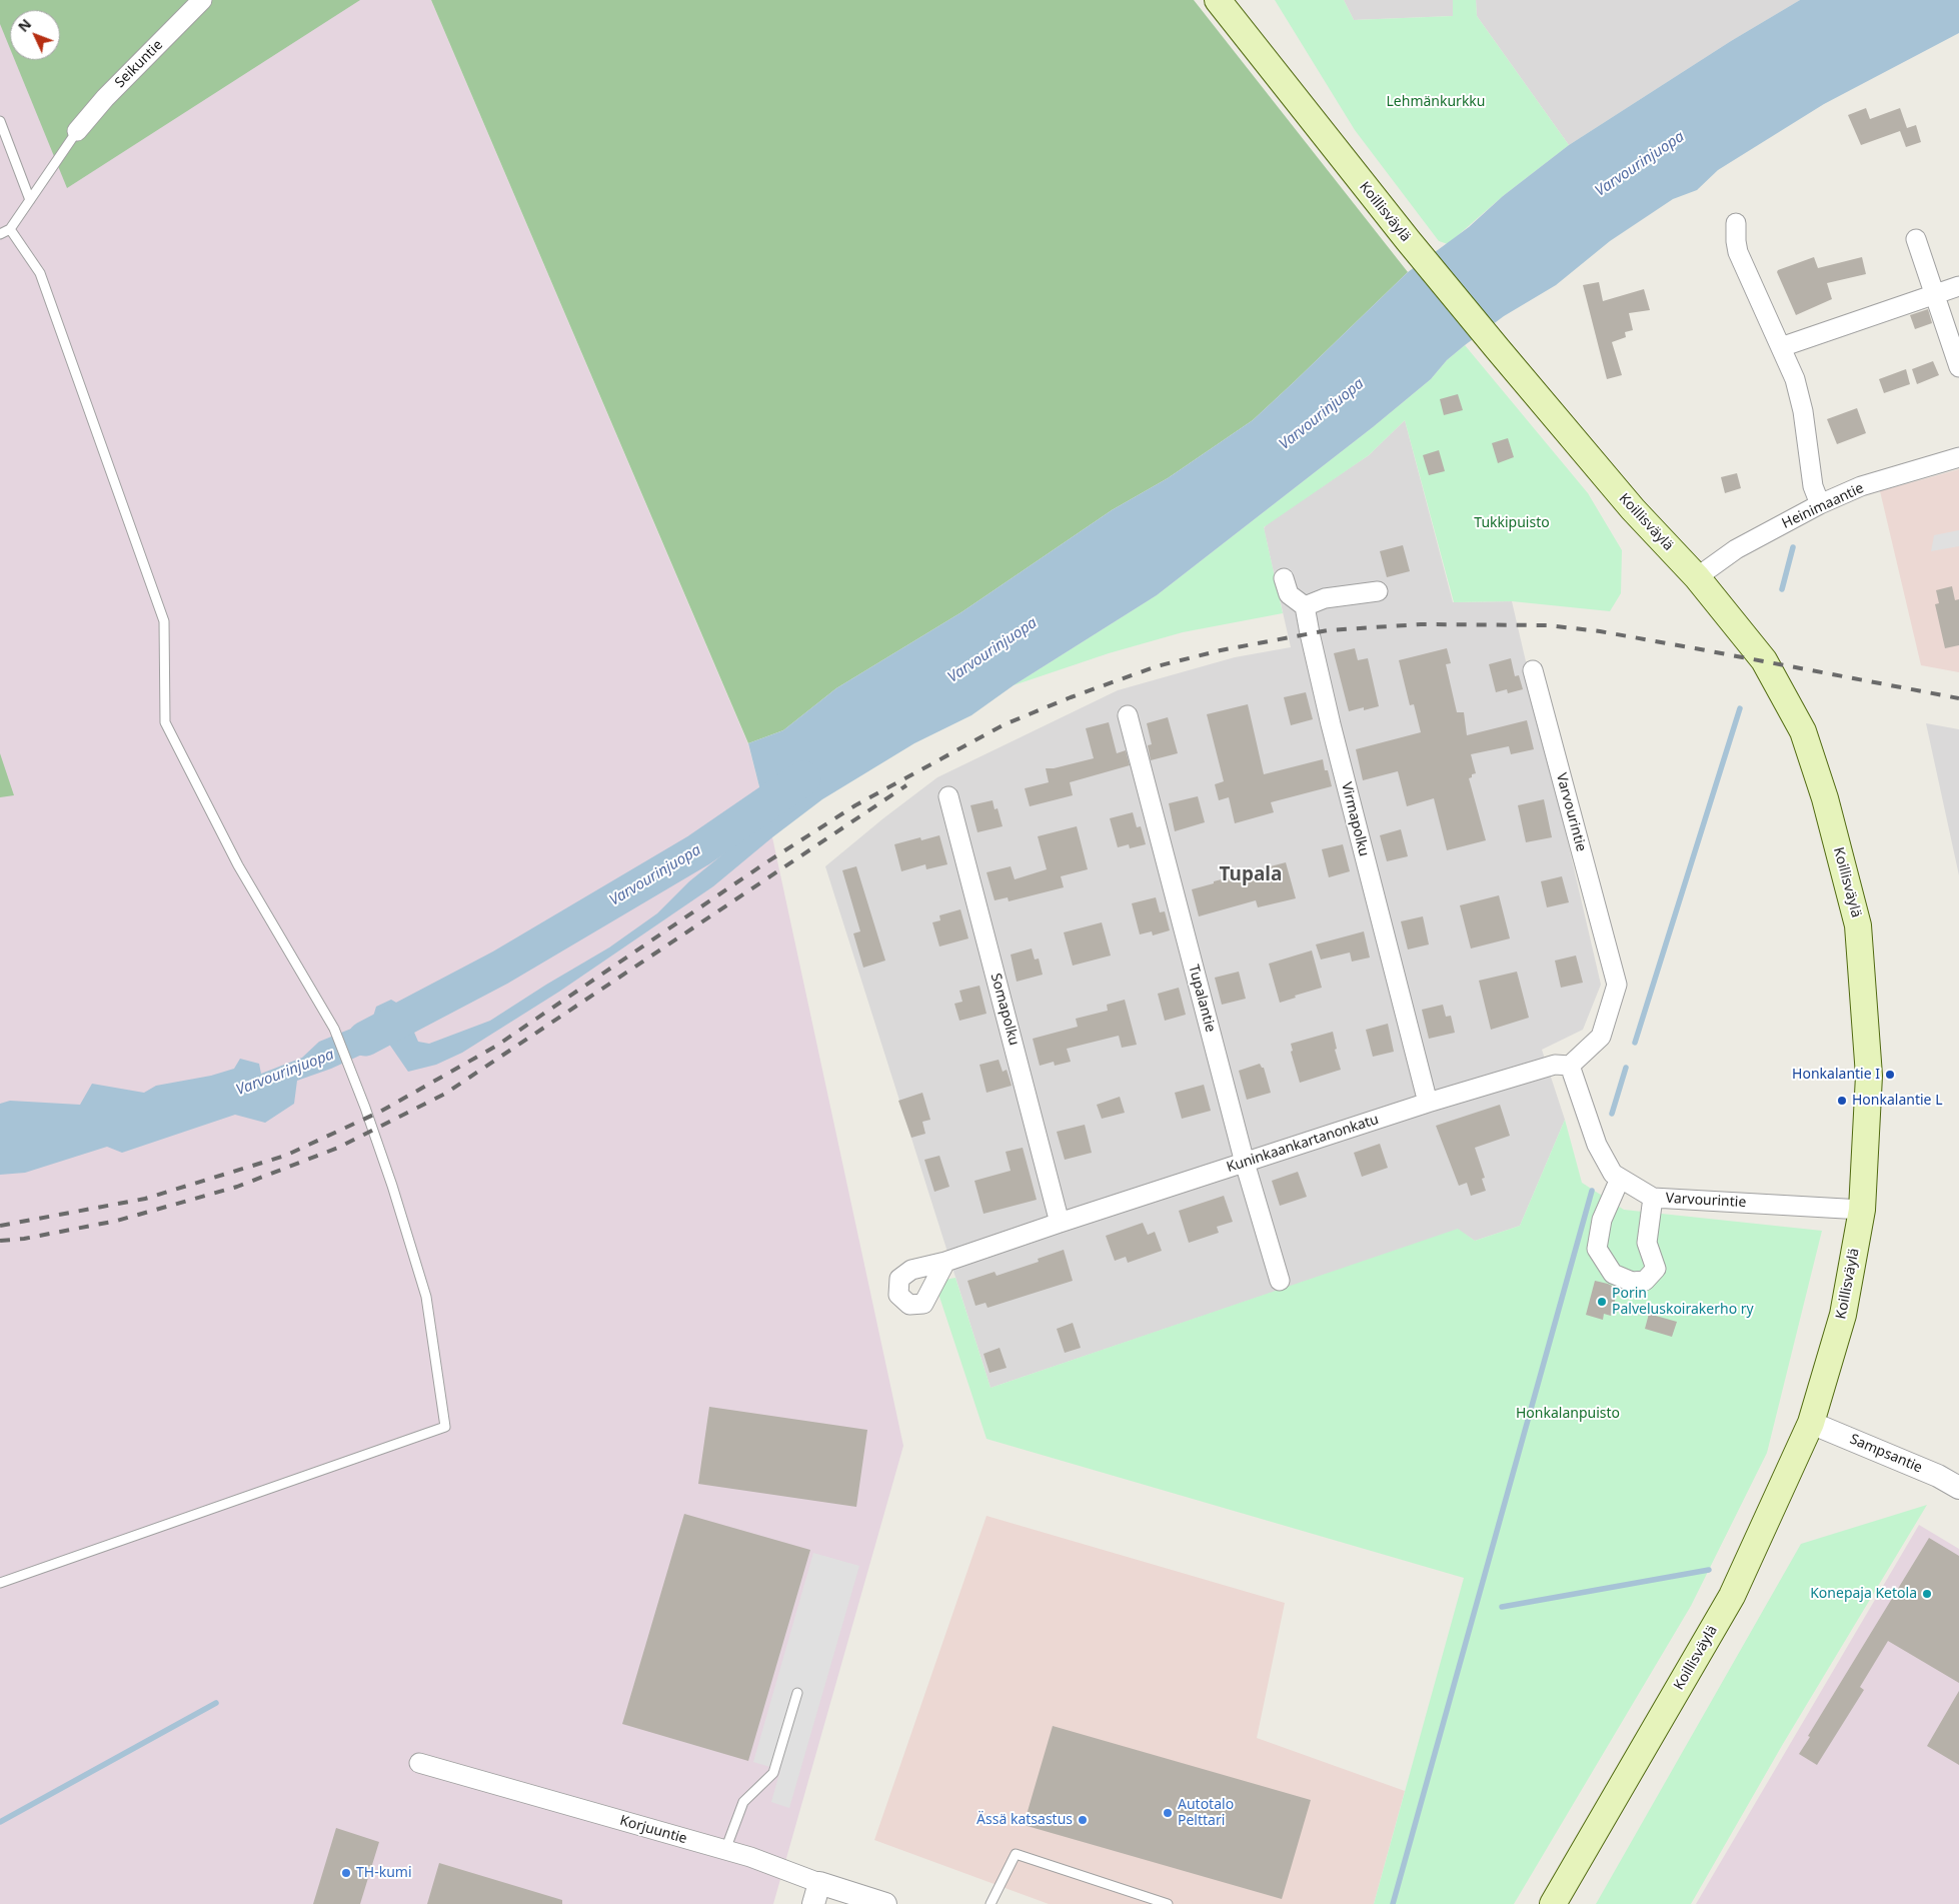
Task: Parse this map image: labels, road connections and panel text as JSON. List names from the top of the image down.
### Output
{
  "streets": {
    "main road": ["Koillisväylä"],
    "street": [
      "Seikuntie",
      "Heinimaantie",
      "Varvourintie",
      "Virmapolku",
      "Tupalantie",
      "Somapolku",
      "Kuninkaankartanonkatu",
      "Sampsantie",
      "Korjuuntie"
    ]
  },
  "crossings": [
    ["Koillisväylä", "Heinimaantie"],
    ["Koillisväylä", "Varvourintie"],
    ["Koillisväylä", "Sampsantie"],
    ["Varvourintie", "Kuninkaankartanonkatu"],
    ["Virmapolku", "Kuninkaankartanonkatu"],
    ["Tupalantie", "Kuninkaankartanonkatu"],
    ["Somapolku", "Kuninkaankartanonkatu"]
  ],
  "districts": ["Tupala"],
  "water": ["Varvourinjuopa"],
  "parks": ["Lehmänkurkku", "Tukkipuisto", "Honkalanpuisto"],
  "places": [
    "Honkalantie I",
    "Honkalantie L",
    "Porin Palveluskoirakerho ry",
    "Konepaja Ketola",
    "Autotalo Pelttari",
    "Ässä katsastus",
    "TH-kumi"
  ],
  "north": "top left"
}
